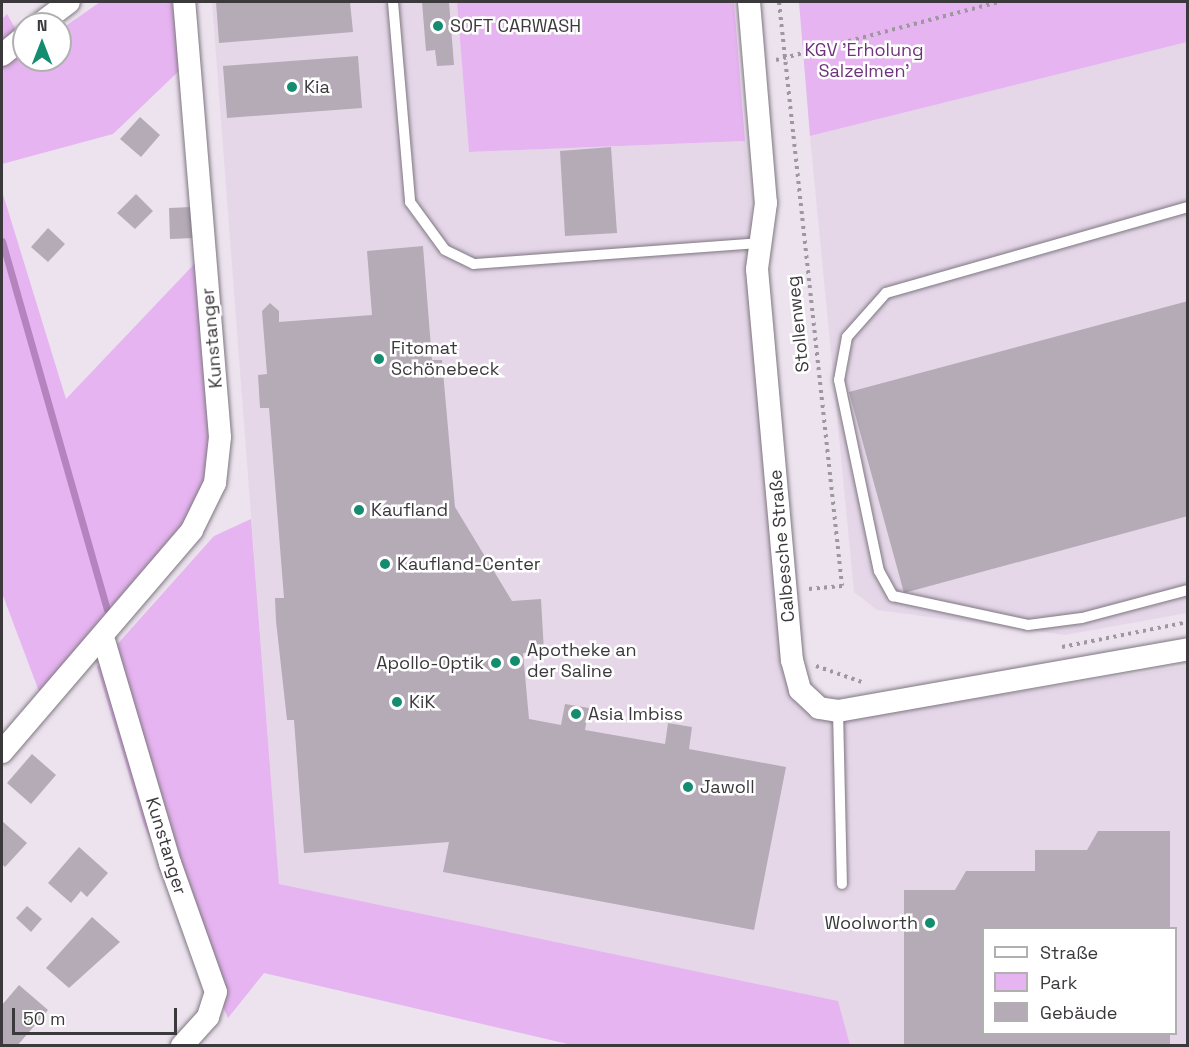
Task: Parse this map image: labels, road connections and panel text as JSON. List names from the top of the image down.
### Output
{
  "streets": {
    "street": ["Kunstanger", "Calbesche Straße"],
    "path": ["Stollenweg"]
  },
  "crossings": [
    ["Stollenweg", "Calbesche Straße"]
  ],
  "parks": ["KGV 'Erholung Salzelmen'"],
  "places": [
    "SOFT CARWASH",
    "Kia",
    "Fitomat Schönebeck",
    "Kaufland",
    "Kaufland-Center",
    "Apotheke an der Saline",
    "Apollo-Optik",
    "KiK",
    "Asia Imbiss",
    "Jawoll",
    "Woolworth"
  ],
  "legend": ["Straße", "Park", "Gebäude"],
  "scale_bar": "50 m",
  "north": "top"
}
